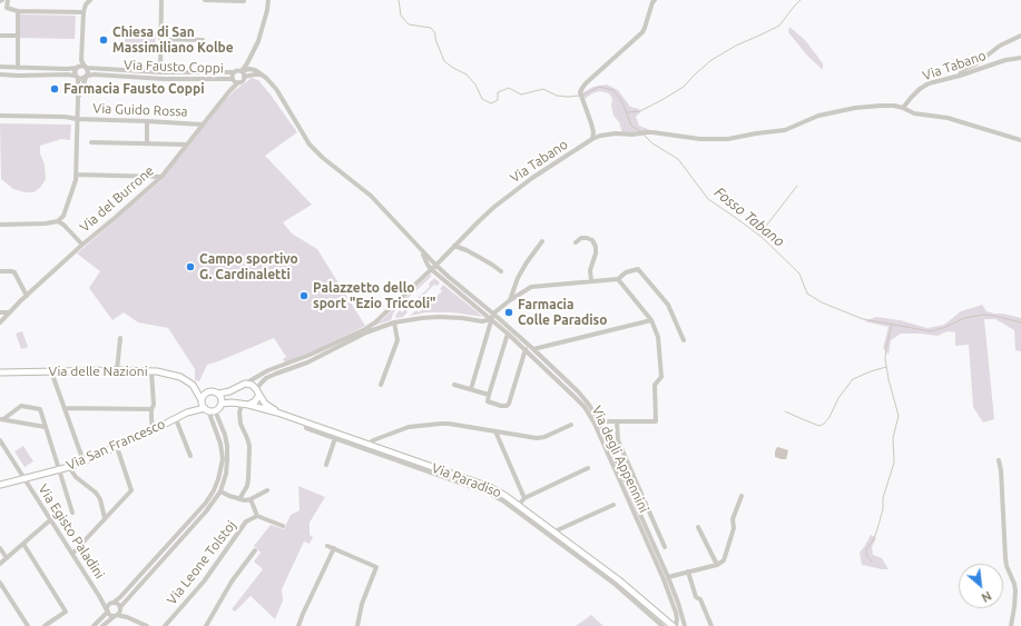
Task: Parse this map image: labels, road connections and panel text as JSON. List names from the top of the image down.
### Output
{
  "streets": {
    "main road": ["Via delle Nazioni", "Via San Francesco", "Via Paradiso"],
    "street": [
      "Via Tabano",
      "Via Fausto Coppi",
      "Via Guido Rossa",
      "Via del Burrone",
      "Via degli Appennini",
      "Via Egisto Paladini",
      "Via Leone Tolstoj"
    ]
  },
  "crossings": [
    ["Via Tabano", "Via degli Appennini"],
    ["Via Fausto Coppi", "Via del Burrone"],
    ["Via Guido Rossa", "Via del Burrone"],
    ["Via delle Nazioni", "Via San Francesco"],
    ["Via San Francesco", "Via Egisto Paladini"],
    ["Via degli Appennini", "Via Paradiso"]
  ],
  "water": ["Fosso Tabano"],
  "places": [
    "Chiesa di San Massimiliano Kolbe",
    "Farmacia Fausto Coppi",
    "Campo sportivo G. Cardinaletti",
    "Palazzetto dello sport \"Ezio Triccoli\"",
    "Farmacia Colle Paradiso"
  ],
  "north": "bottom right"
}
